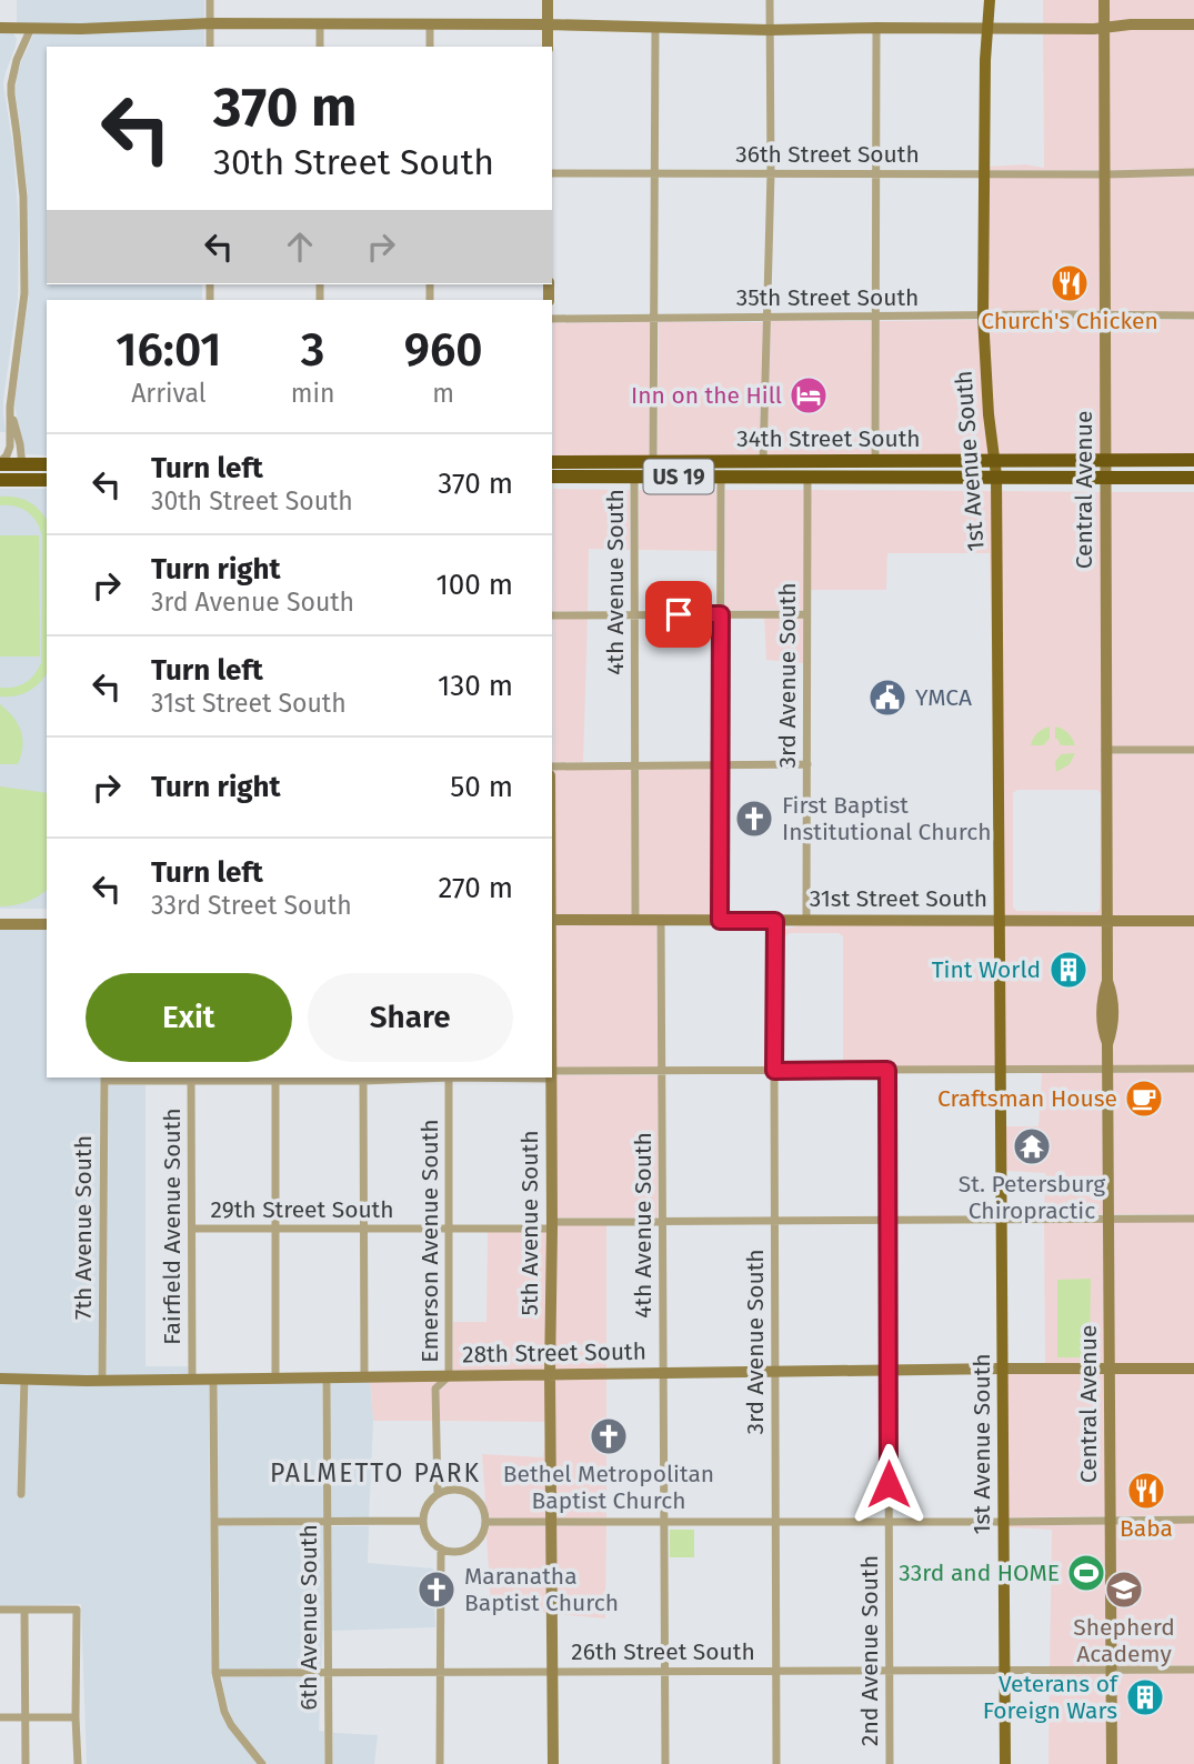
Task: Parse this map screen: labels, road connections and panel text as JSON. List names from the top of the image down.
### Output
{
  "streets": {
    "highway": ["34th Street South", "US 19"],
    "main road": ["1st Avenue South"],
    "street": [
      "36th Street South",
      "35th Street South",
      "Central Avenue",
      "4th Avenue South",
      "3rd Avenue South",
      "31st Street South",
      "29th Street South",
      "5th Avenue South",
      "Fairfield Avenue South",
      "7th Avenue South",
      "Emerson Avenue South",
      "28th Street South",
      "6th Avenue South",
      "2nd Avenue South",
      "26th Street South"
    ]
  },
  "crossings": [
    ["36th Street South", "1st Avenue South"],
    ["36th Street South", "Central Avenue"],
    ["35th Street South", "1st Avenue South"],
    ["35th Street South", "Central Avenue"],
    ["34th Street South", "1st Avenue South"],
    ["34th Street South", "US 19"],
    ["34th Street South", "Central Avenue"],
    ["34th Street South", "4th Avenue South"],
    ["34th Street South", "3rd Avenue South"],
    ["1st Avenue South", "31st Street South"],
    ["1st Avenue South", "29th Street South"],
    ["1st Avenue South", "28th Street South"],
    ["1st Avenue South", "26th Street South"],
    ["US 19", "Central Avenue"],
    ["Central Avenue", "31st Street South"],
    ["Central Avenue", "29th Street South"],
    ["Central Avenue", "28th Street South"],
    ["Central Avenue", "26th Street South"],
    ["4th Avenue South", "31st Street South"],
    ["4th Avenue South", "29th Street South"],
    ["4th Avenue South", "28th Street South"],
    ["4th Avenue South", "26th Street South"],
    ["3rd Avenue South", "31st Street South"],
    ["3rd Avenue South", "29th Street South"],
    ["3rd Avenue South", "28th Street South"],
    ["3rd Avenue South", "26th Street South"],
    ["29th Street South", "5th Avenue South"],
    ["29th Street South", "Fairfield Avenue South"],
    ["29th Street South", "Emerson Avenue South"],
    ["29th Street South", "2nd Avenue South"],
    ["5th Avenue South", "28th Street South"],
    ["5th Avenue South", "26th Street South"],
    ["Fairfield Avenue South", "28th Street South"],
    ["7th Avenue South", "28th Street South"],
    ["Emerson Avenue South", "28th Street South"],
    ["28th Street South", "6th Avenue South"],
    ["28th Street South", "2nd Avenue South"],
    ["6th Avenue South", "26th Street South"],
    ["2nd Avenue South", "26th Street South"]
  ],
  "districts": ["PALMETTO PARK"],
  "places": {
    "restaurant": ["Church's Chicken", "Baba"],
    "hotel": ["Inn on the Hill"],
    "public building": ["YMCA"],
    "church": ["First Baptist Institutional Church", "Bethel Metropolitan Baptist Church", "Maranatha Baptist Church"],
    "building": ["Tint World", "Veterans of Foreign Wars"],
    "cafe": ["Craftsman House"],
    "temple": ["St. Petersburg Chiropractic"],
    "sports": ["33rd and HOME"],
    "school or university": ["Shepherd Academy"]
  },
  "page": {
    "turn": ["370 m", "30th Street South"],
    "eta": [
      "16:01",
      "Arrival",
      "3",
      "min",
      "960",
      "m"
    ],
    "list": [
      {
        "name": "Turn left",
        "note": "30th Street South",
        "value": "370 m"
      },
      {
        "name": "Turn right",
        "note": "3rd Avenue South",
        "value": "100 m"
      },
      {
        "name": "Turn left",
        "note": "31st Street South",
        "value": "130 m"
      },
      {
        "name": "Turn right",
        "value": "50 m"
      },
      {
        "name": "Turn left",
        "note": "33rd Street South",
        "value": "270 m"
      }
    ],
    "buttons": ["Exit", "Share"]
  }
}
